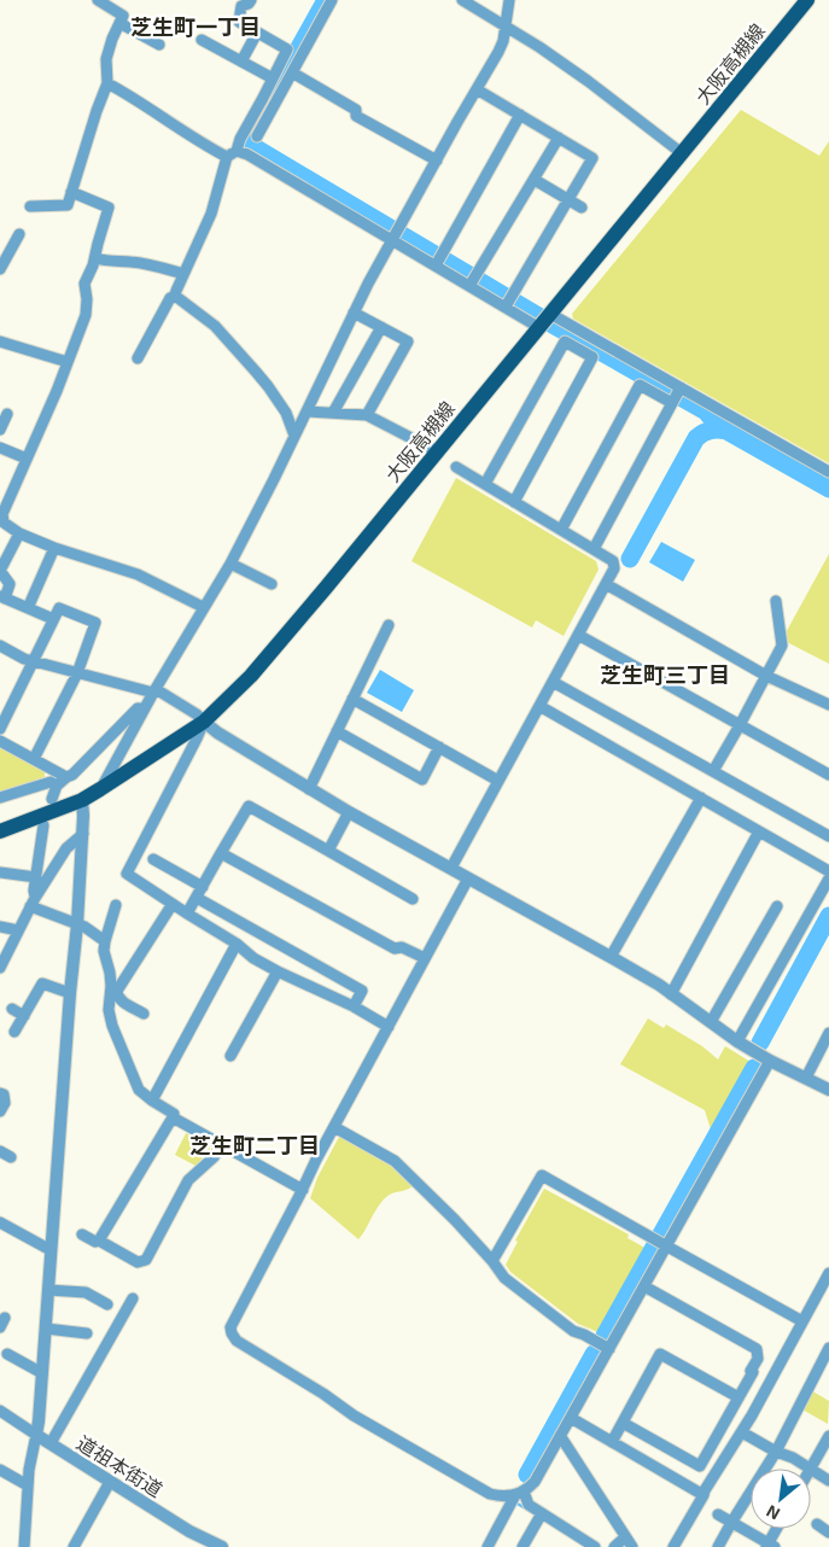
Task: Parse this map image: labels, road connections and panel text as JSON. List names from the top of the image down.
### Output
{
  "streets": {
    "main road": ["大阪高槻線"],
    "street": ["道祖本街道"]
  },
  "districts": ["芝生町一丁目", "芝生町三丁目", "芝生町二丁目"],
  "north": "bottom left"
}
